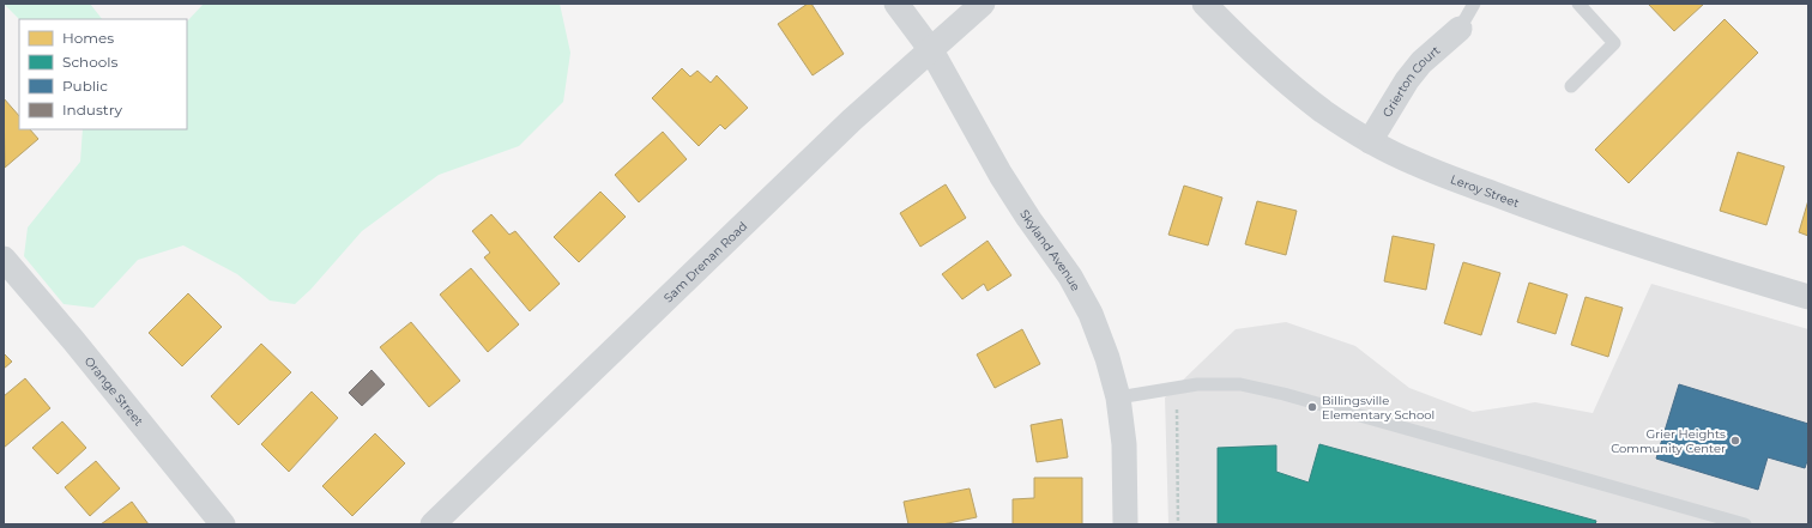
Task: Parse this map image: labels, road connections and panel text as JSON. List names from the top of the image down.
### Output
{
  "streets": {
    "street": [
      "Grierton Court",
      "Leroy Street",
      "Skyland Avenue",
      "Sam Drenan Road",
      "Orange Street"
    ]
  },
  "crossings": [
    ["Grierton Court", "Leroy Street"],
    ["Skyland Avenue", "Sam Drenan Road"]
  ],
  "places": ["Billingsville Elementary School", "Grier Heights Community Center"],
  "legend": [
    "Homes",
    "Schools",
    "Public",
    "Industry"
  ]
}
